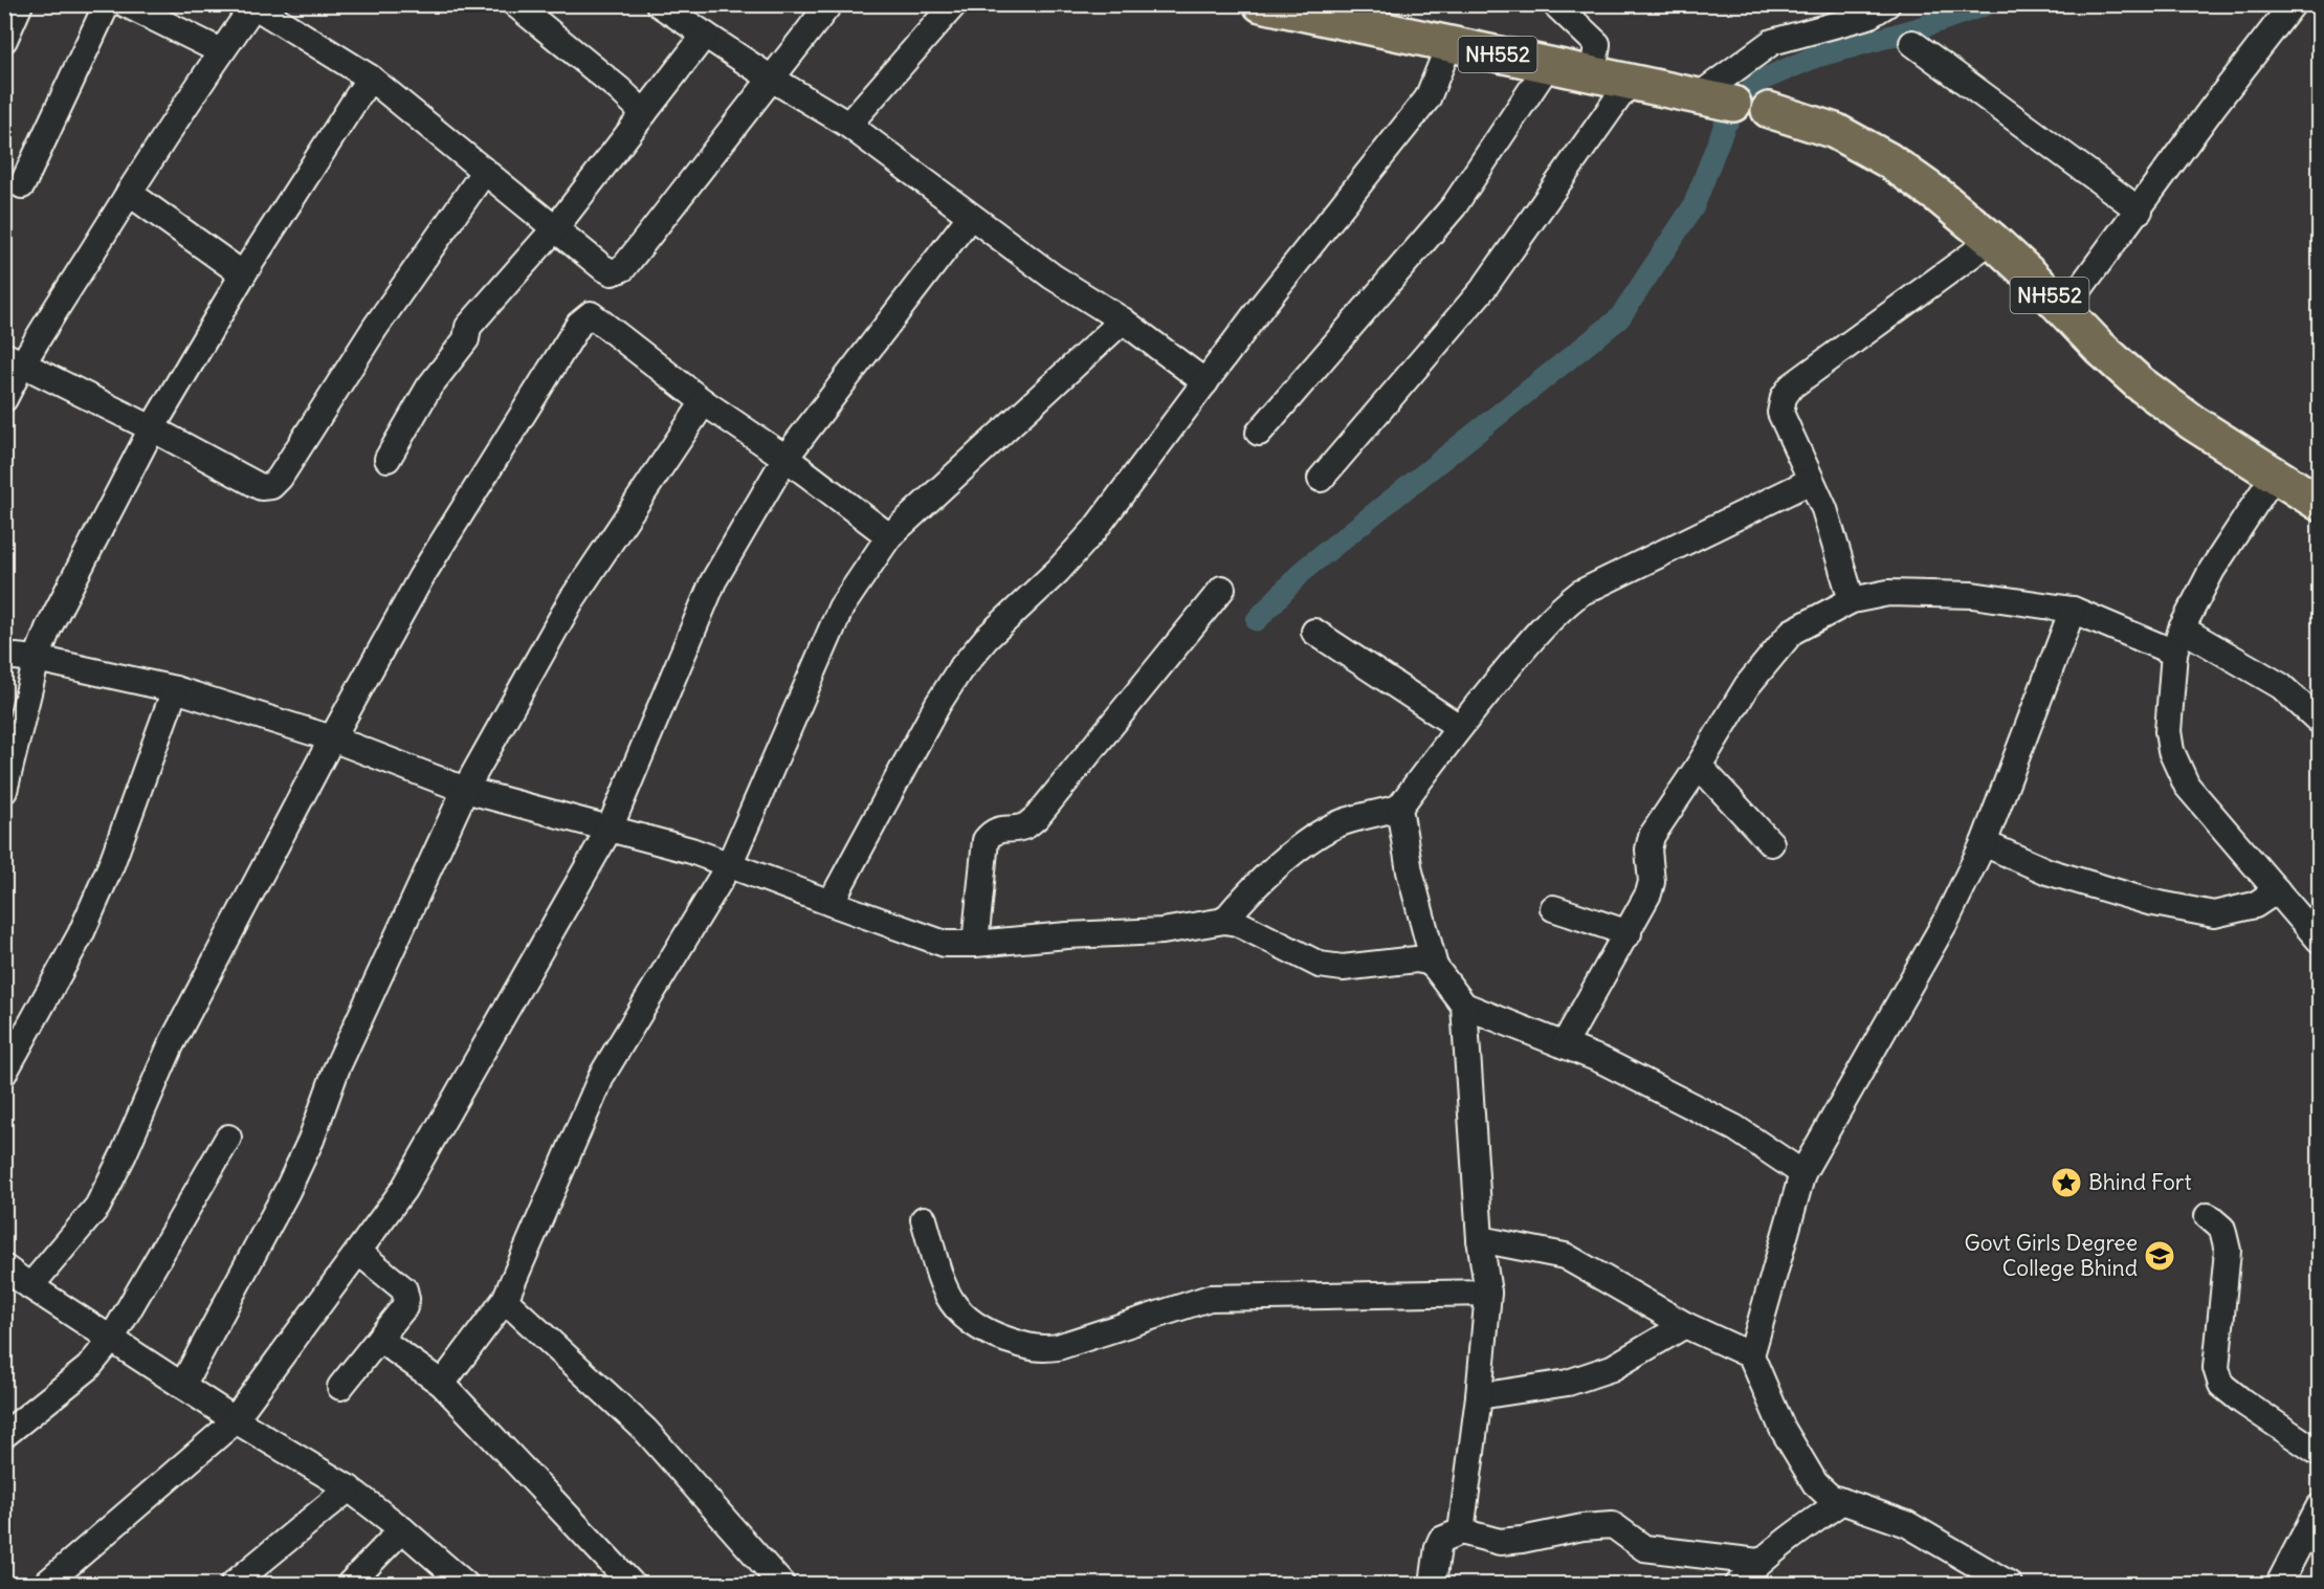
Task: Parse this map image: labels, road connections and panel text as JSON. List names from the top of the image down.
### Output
{
  "streets": {
    "highway": ["NH552"]
  },
  "places": {
    "place": ["Bhind Fort"],
    "school or university": ["Govt Girls Degree College Bhind"]
  }
}
